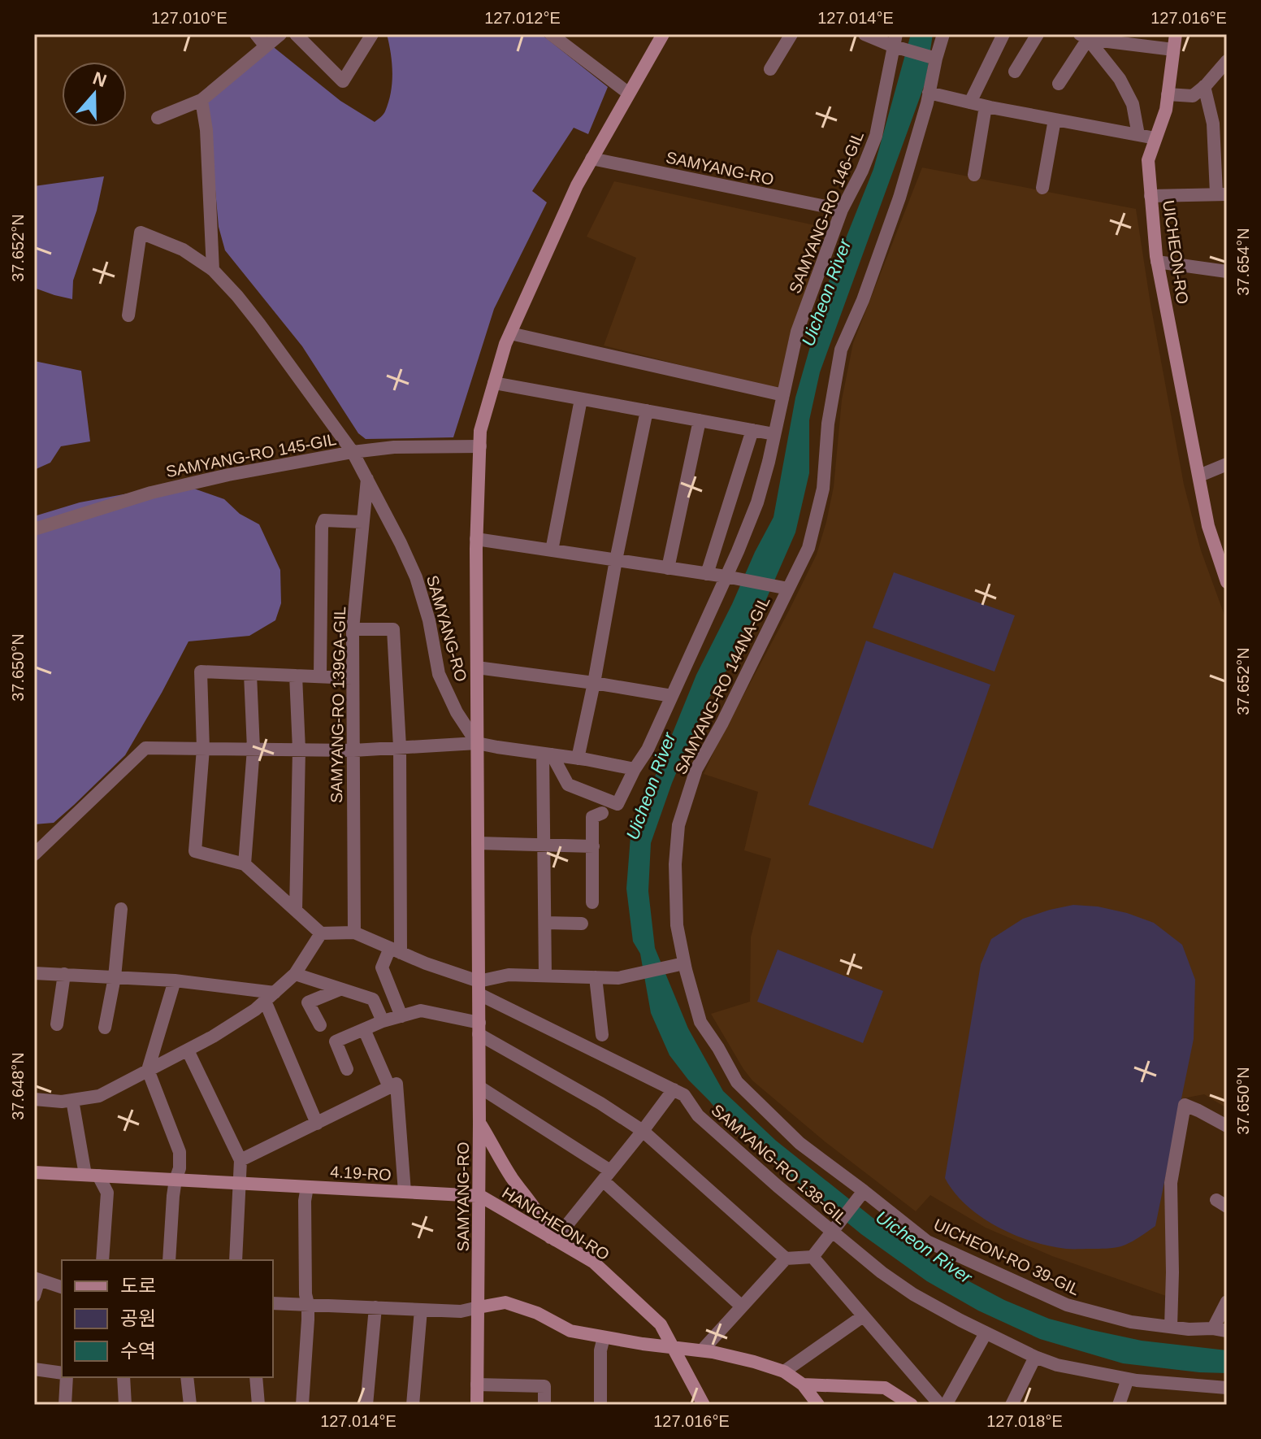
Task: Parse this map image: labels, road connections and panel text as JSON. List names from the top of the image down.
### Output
{
  "streets": {
    "street": [
      "SAMYANG-RO",
      "SAMYANG-RO 146-GIL",
      "UICHEON-RO",
      "SAMYANG-RO 145-GIL",
      "SAMYANG-RO 144NA-GIL",
      "SAMYANG-RO 139GA-GIL",
      "SAMYANG-RO 138-GIL",
      "4.19-RO",
      "HANCHEON-RO",
      "UICHEON-RO 39-GIL"
    ]
  },
  "crossings": [
    ["SAMYANG-RO", "SAMYANG-RO 146-GIL"],
    ["SAMYANG-RO", "SAMYANG-RO 145-GIL"],
    ["SAMYANG-RO", "SAMYANG-RO 139GA-GIL"],
    ["SAMYANG-RO", "SAMYANG-RO 138-GIL"],
    ["SAMYANG-RO", "4.19-RO"],
    ["SAMYANG-RO", "HANCHEON-RO"],
    ["SAMYANG-RO 144NA-GIL", "UICHEON-RO 39-GIL"],
    ["SAMYANG-RO 139GA-GIL", "SAMYANG-RO 138-GIL"],
    ["4.19-RO", "HANCHEON-RO"]
  ],
  "water": ["Uicheon River"],
  "legend": ["도로", "공원", "수역"],
  "north": "top",
  "coordinates": [
    "127.010°E",
    "127.012°E",
    "127.014°E",
    "127.016°E",
    "37.652°N",
    "37.654°N",
    "37.650°N",
    "37.648°N",
    "127.018°E"
  ]
}
